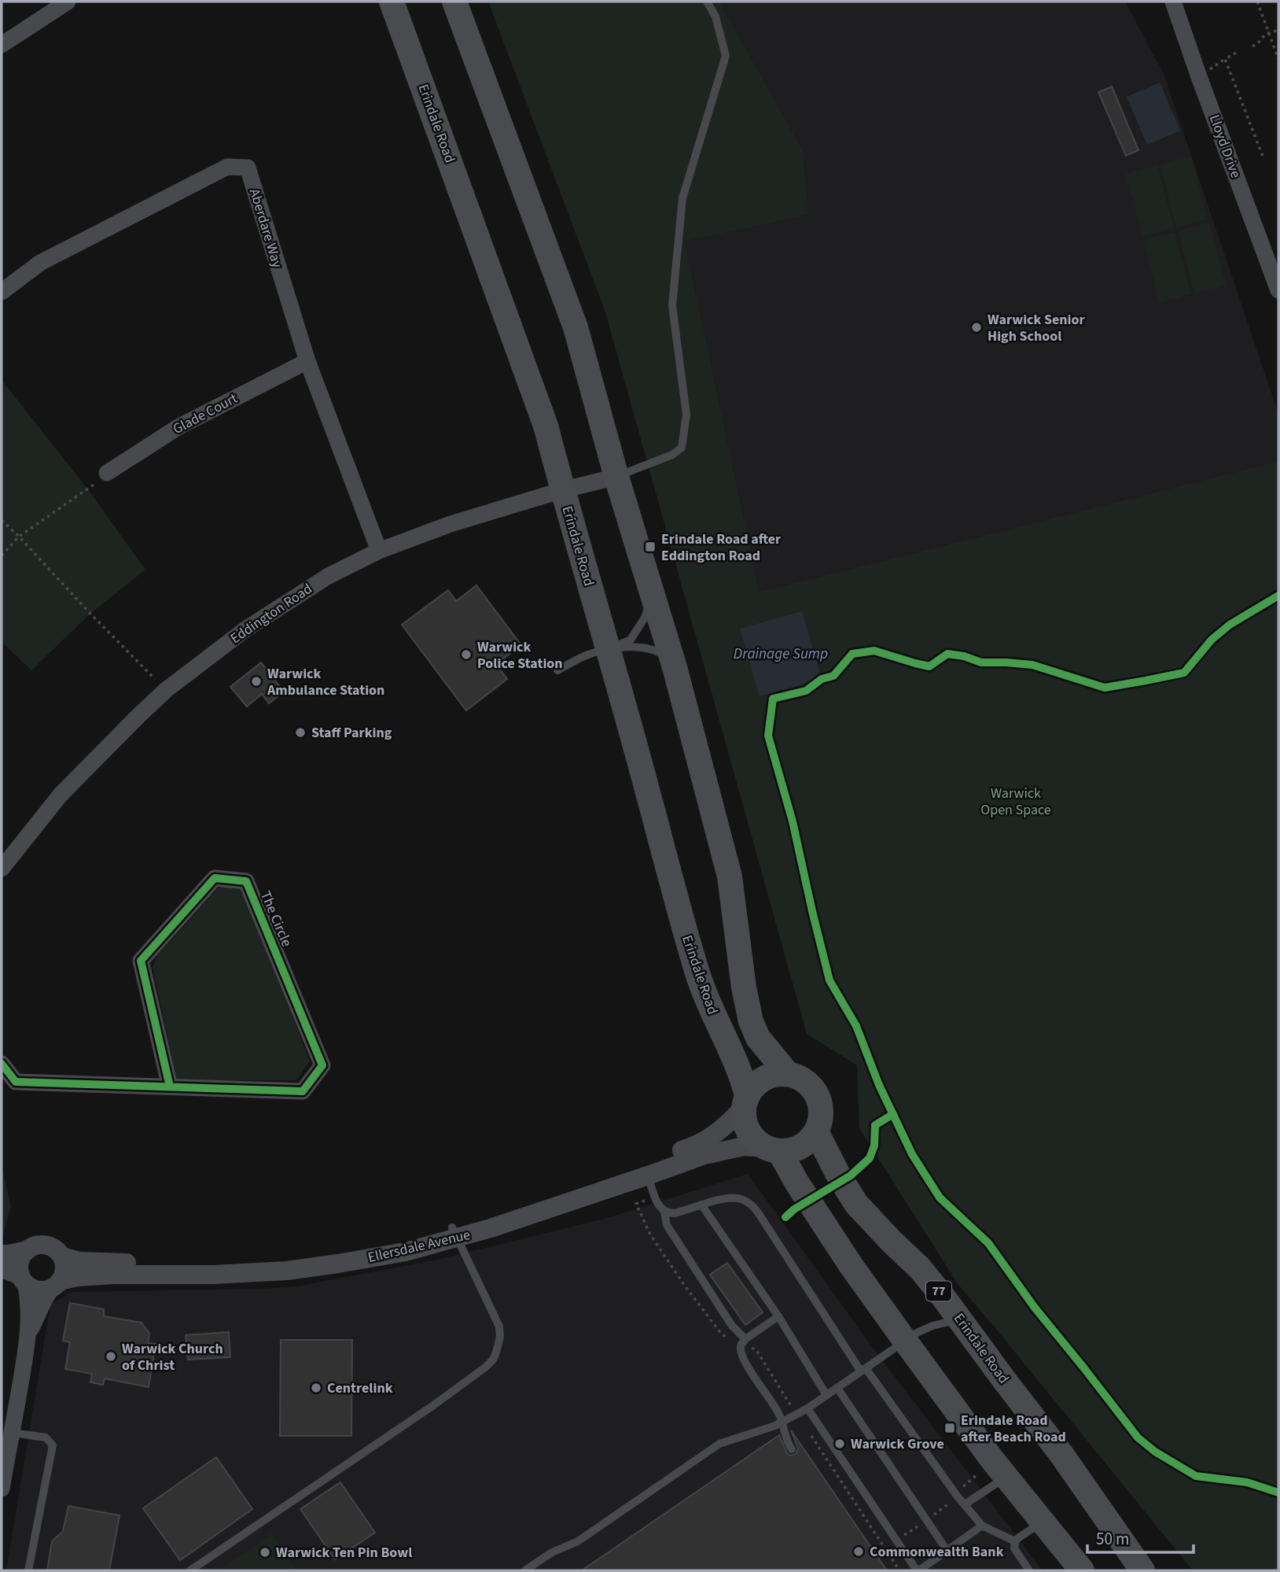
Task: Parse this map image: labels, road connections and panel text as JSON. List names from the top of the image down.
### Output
{
  "streets": {
    "main road": ["Erindale Road", "77"],
    "street": [
      "Lloyd Drive",
      "Aberdare Way",
      "Glade Court",
      "Eddington Road",
      "The Circle",
      "Ellersdale Avenue"
    ]
  },
  "crossings": [
    ["Erindale Road", "Eddington Road"],
    ["Erindale Road", "Ellersdale Avenue"],
    ["Aberdare Way", "Glade Court"],
    ["Aberdare Way", "Eddington Road"]
  ],
  "water": ["Drainage Sump"],
  "parks": ["Warwick Open Space"],
  "places": {
    "other": [
      "Warwick Senior High School",
      "Warwick Police Station",
      "Warwick Ambulance Station",
      "Staff Parking",
      "Warwick Church of Christ",
      "Centrelink",
      "Warwick Grove",
      "Commonwealth Bank",
      "Warwick Ten Pin Bowl"
    ],
    "transit": ["Erindale Road after Eddington Road", "Erindale Road after Beach Road"]
  },
  "scale_bar": "50 m"
}
